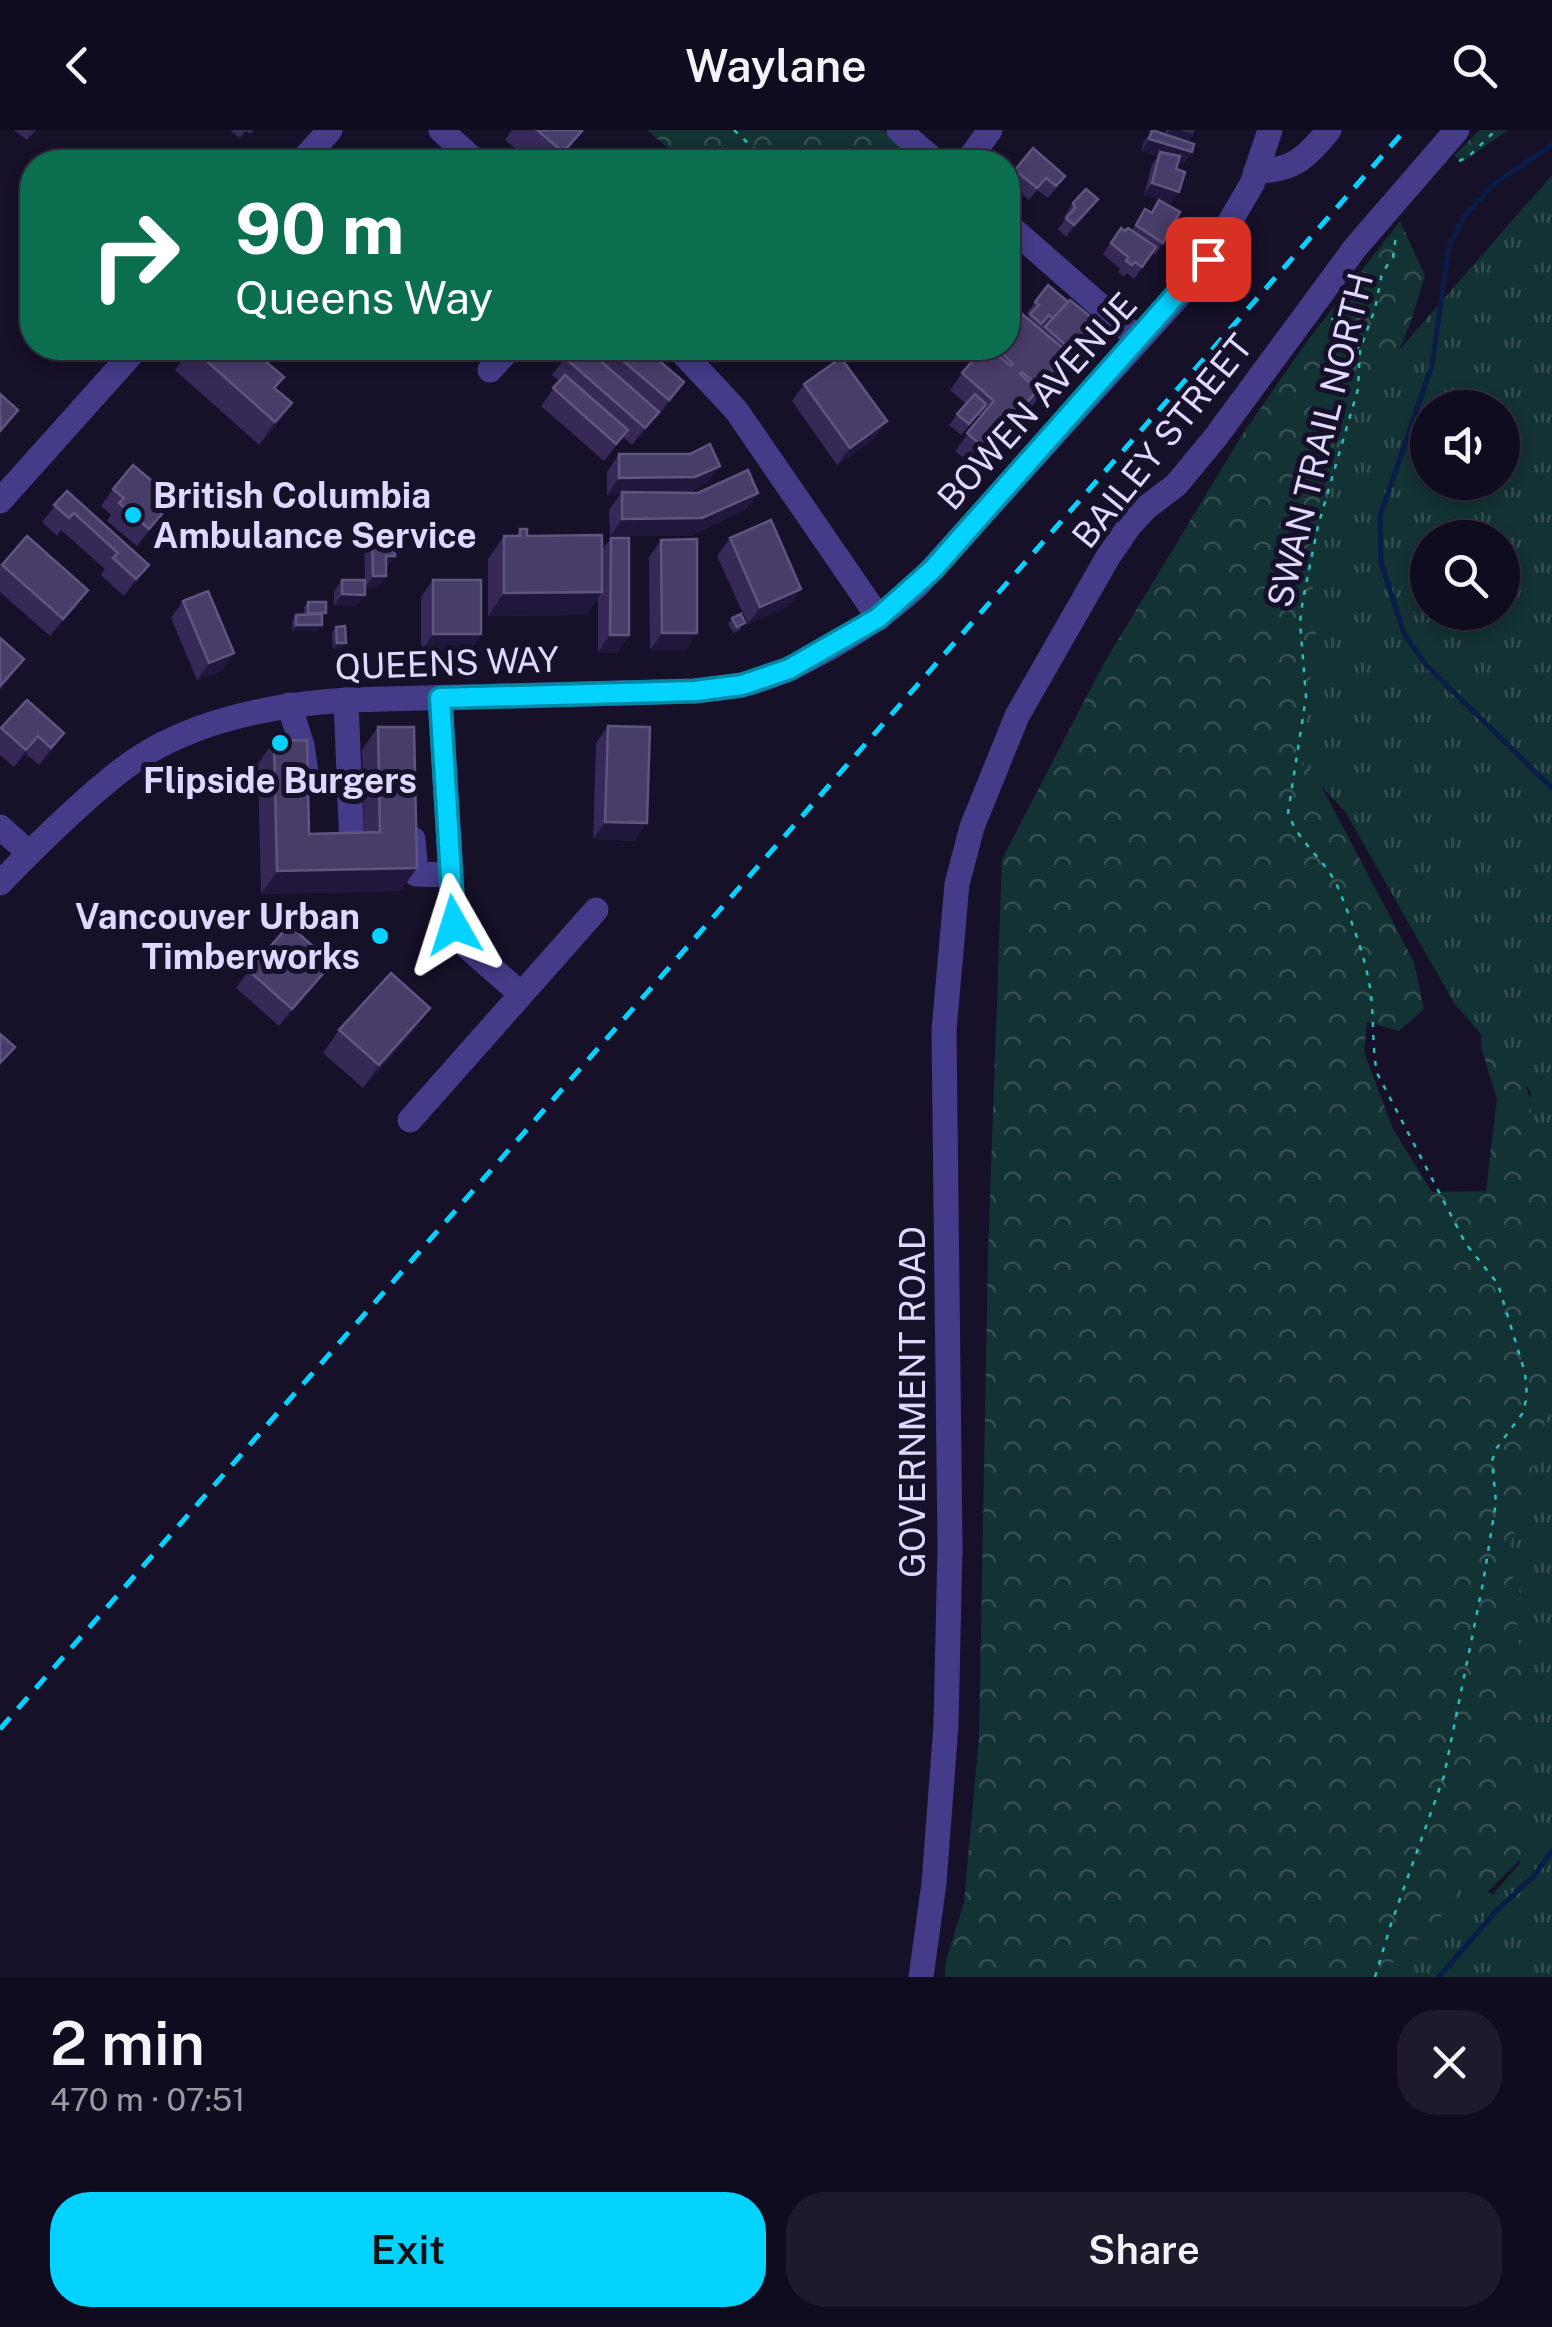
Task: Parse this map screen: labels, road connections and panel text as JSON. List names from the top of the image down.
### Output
{
  "streets": {
    "street": [
      "BOWEN AVENUE",
      "BAILEY STREET",
      "QUEENS WAY",
      "GOVERNMENT ROAD"
    ],
    "path": ["SWAN TRAIL NORTH"]
  },
  "crossings": [
    ["BOWEN AVENUE", "QUEENS WAY"],
    ["SWAN TRAIL NORTH", "BAILEY STREET"],
    ["BAILEY STREET", "GOVERNMENT ROAD"]
  ],
  "places": ["British Columbia Ambulance Service", "Flipside Burgers", "Vancouver Urban Timberworks"],
  "page": {
    "header": "Waylane",
    "turn": ["90 m", "Queens Way"],
    "heading": ["2 min", "470 m · 07:51"],
    "buttons": ["Exit", "Share"]
  }
}
